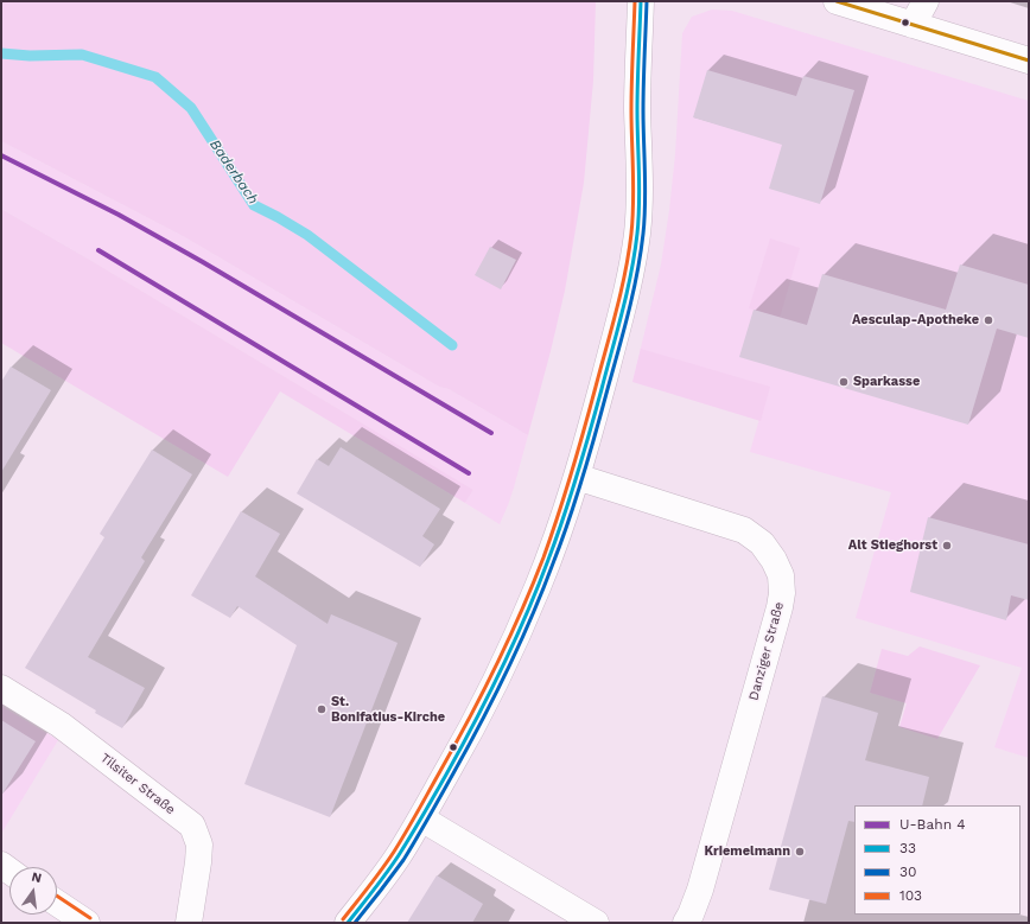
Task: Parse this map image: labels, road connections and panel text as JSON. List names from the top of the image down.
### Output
{
  "streets": {
    "street": ["Danziger Straße", "Tilsiter Straße"]
  },
  "water": ["Baderbach"],
  "places": [
    "Aesculap-Apotheke",
    "Sparkasse",
    "Alt Stieghorst",
    "St. Bonifatius-Kirche",
    "Kriemelmann"
  ],
  "lines": [
    "transit line 33",
    "transit line 30",
    "transit line 103",
    "metro line 4"
  ],
  "legend": [
    "U-Bahn 4",
    "33",
    "30",
    "103"
  ],
  "north": "top"
}
